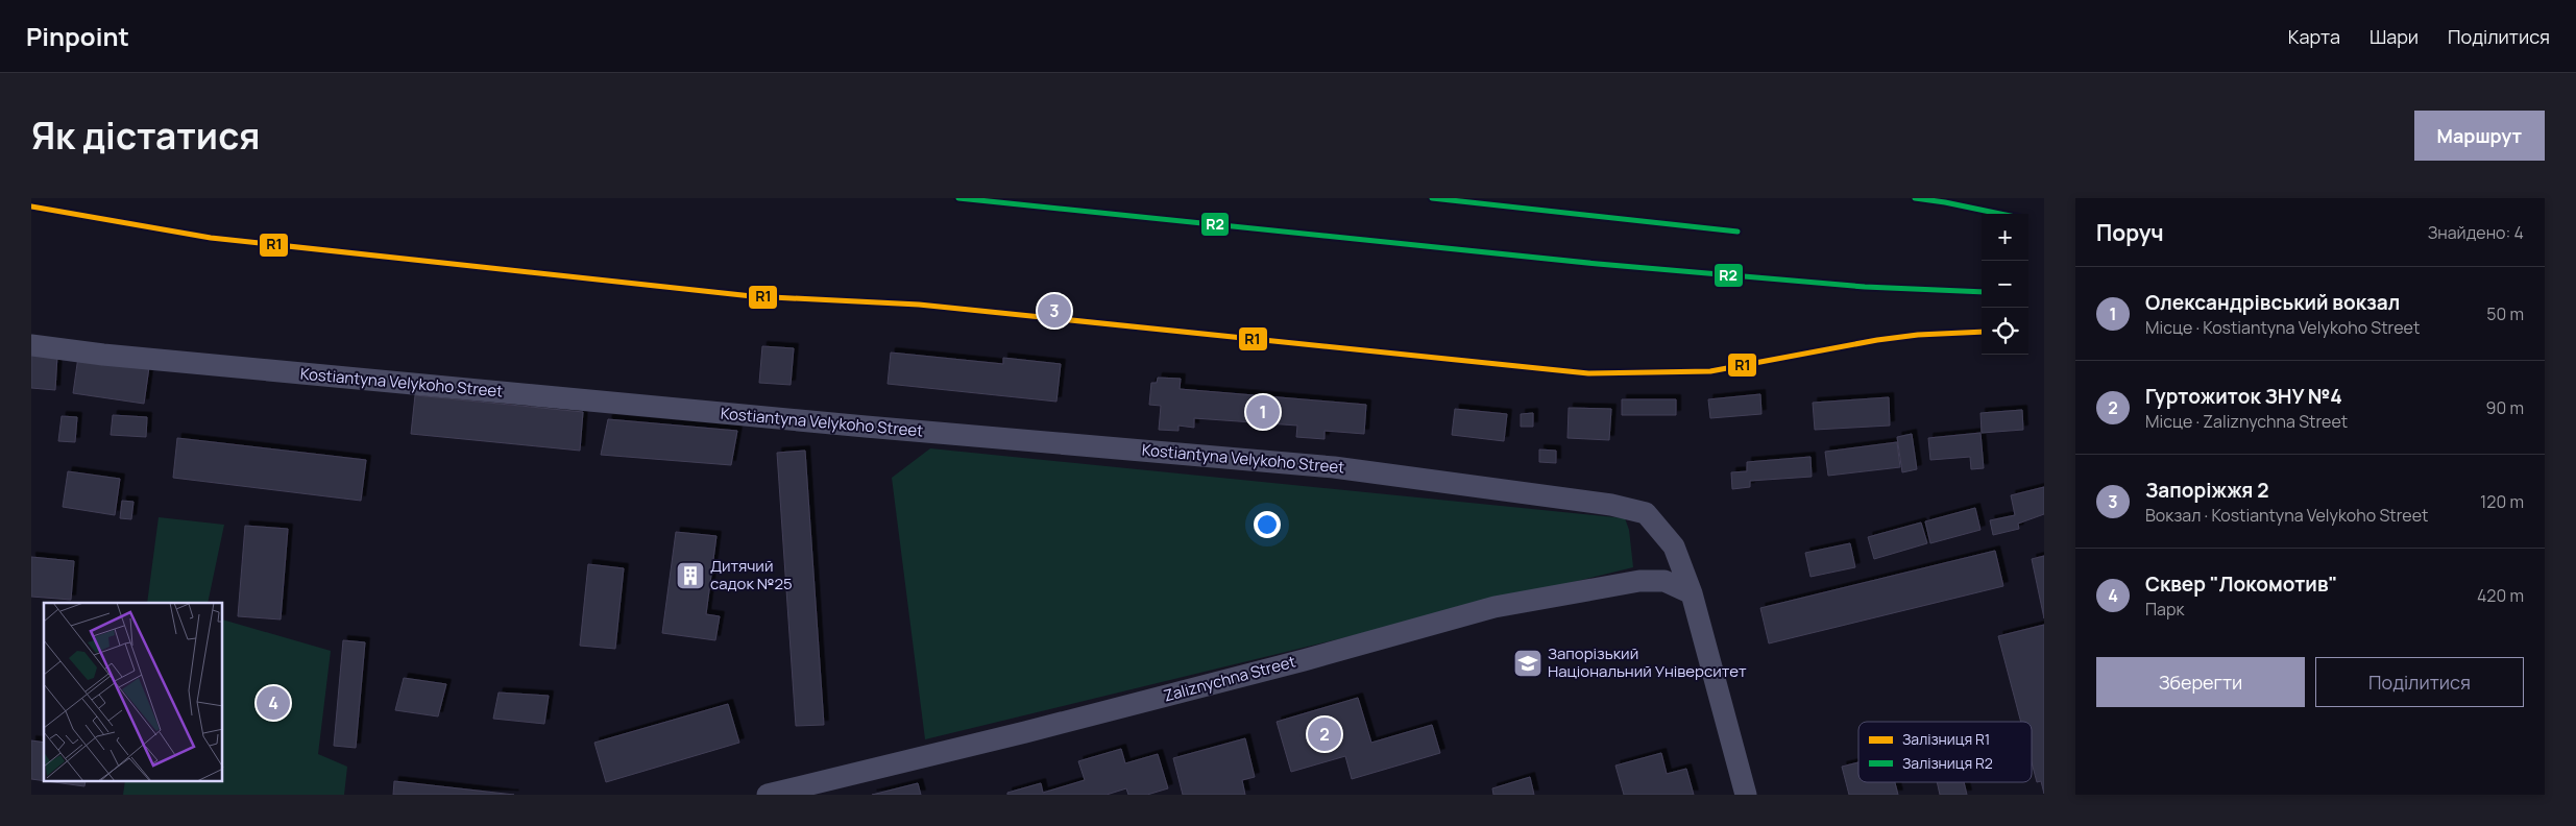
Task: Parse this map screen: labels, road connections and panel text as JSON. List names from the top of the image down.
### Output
{
  "streets": {
    "street": ["Kostiantyna Velykoho Street", "Zaliznychna Street"]
  },
  "crossings": [
    ["Kostiantyna Velykoho Street", "Zaliznychna Street"]
  ],
  "places": {
    "building": ["Дитячий садок №25"],
    "school or university": ["Запорізький Національний Університет"]
  },
  "lines": ["rail line R2", "rail line R1"],
  "legend": ["Залізниця R1", "Залізниця R2"],
  "page": {
    "header": "Pinpoint",
    "nav": ["Карта", "Шари", "Поділитися"],
    "title": "Як дістатися",
    "buttons": [
      "Маршрут",
      ["Зберегти", "Поділитися"]
    ],
    "heading": ["Поруч", "Знайдено: 4"],
    "map_buttons": ["+", "−"],
    "list": [
      {
        "mark": "1",
        "name": "Олександрівський вокзал",
        "note": "Місце · Kostiantyna Velykoho Street",
        "value": "50 m"
      },
      {
        "mark": "2",
        "name": "Гуртожиток ЗНУ №4",
        "note": "Місце · Zaliznychna Street",
        "value": "90 m"
      },
      {
        "mark": "3",
        "name": "Запоріжжя 2",
        "note": "Вокзал · Kostiantyna Velykoho Street",
        "value": "120 m"
      },
      {
        "mark": "4",
        "name": "Сквер \"Локомотив\"",
        "note": "Парк",
        "value": "420 m"
      }
    ],
    "pins": [
      "3",
      "1",
      "4",
      "2"
    ]
  }
}
